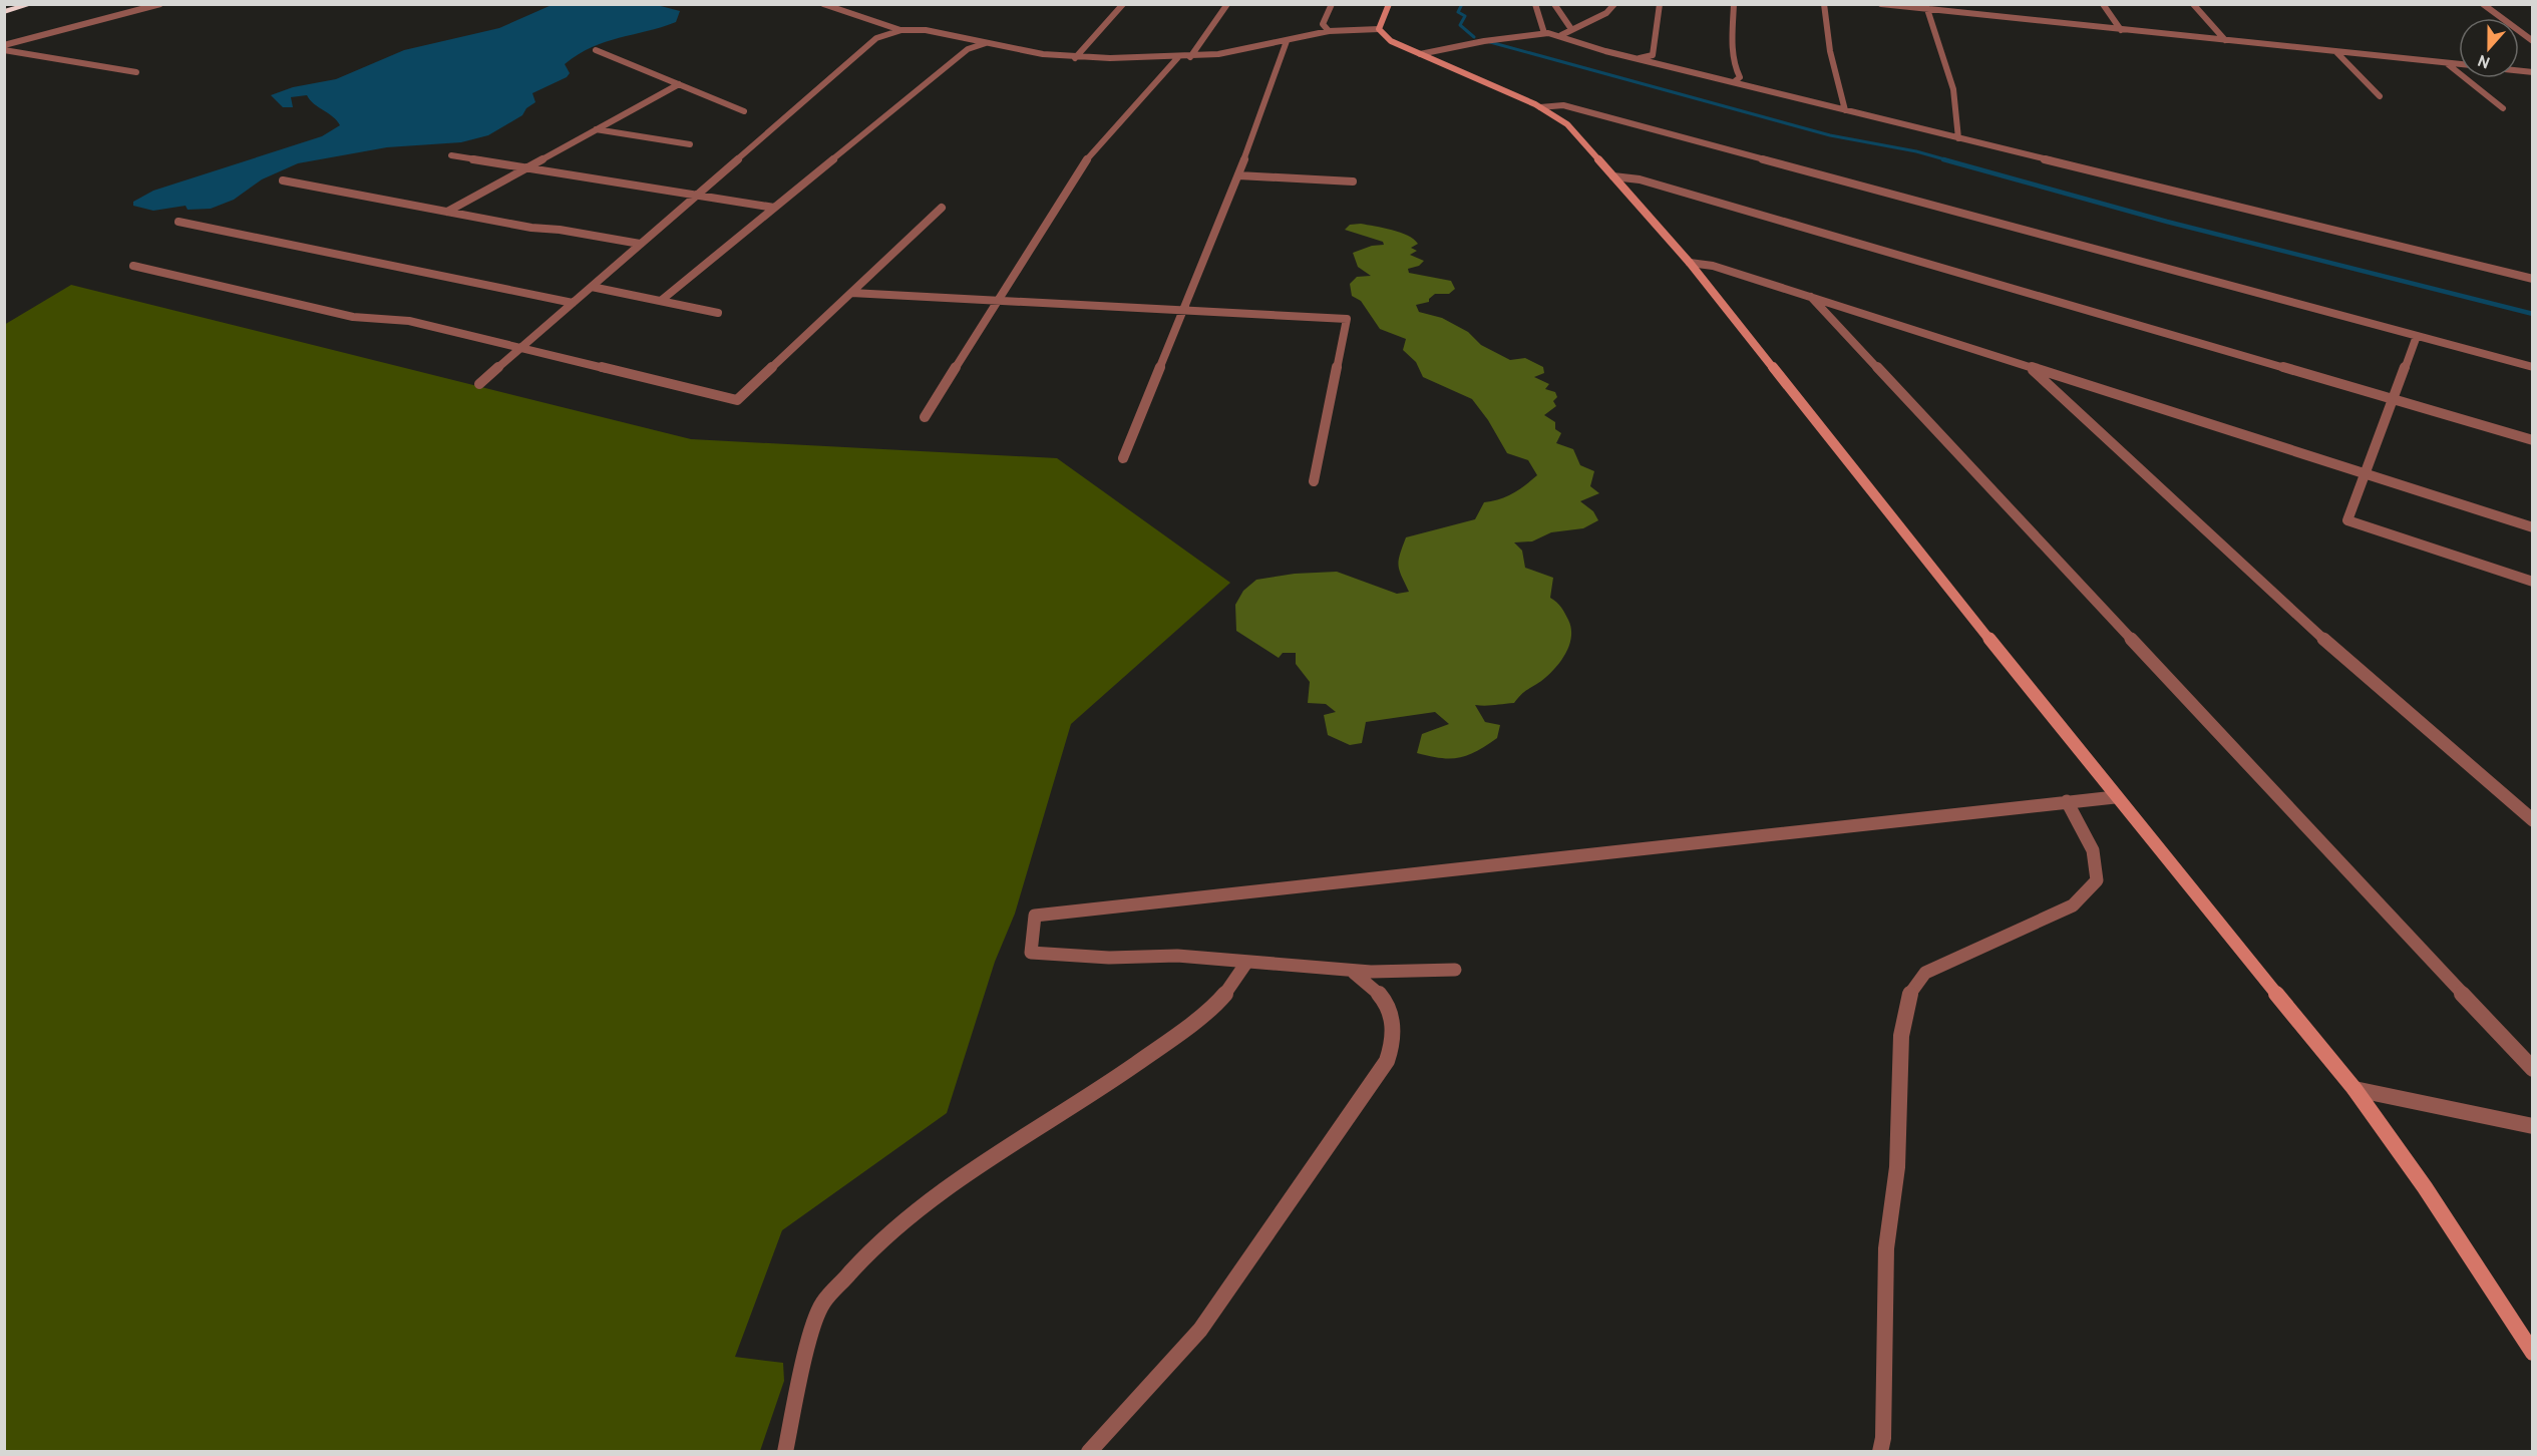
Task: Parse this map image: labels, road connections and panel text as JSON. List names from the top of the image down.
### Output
{
  "north": "bottom"
}
